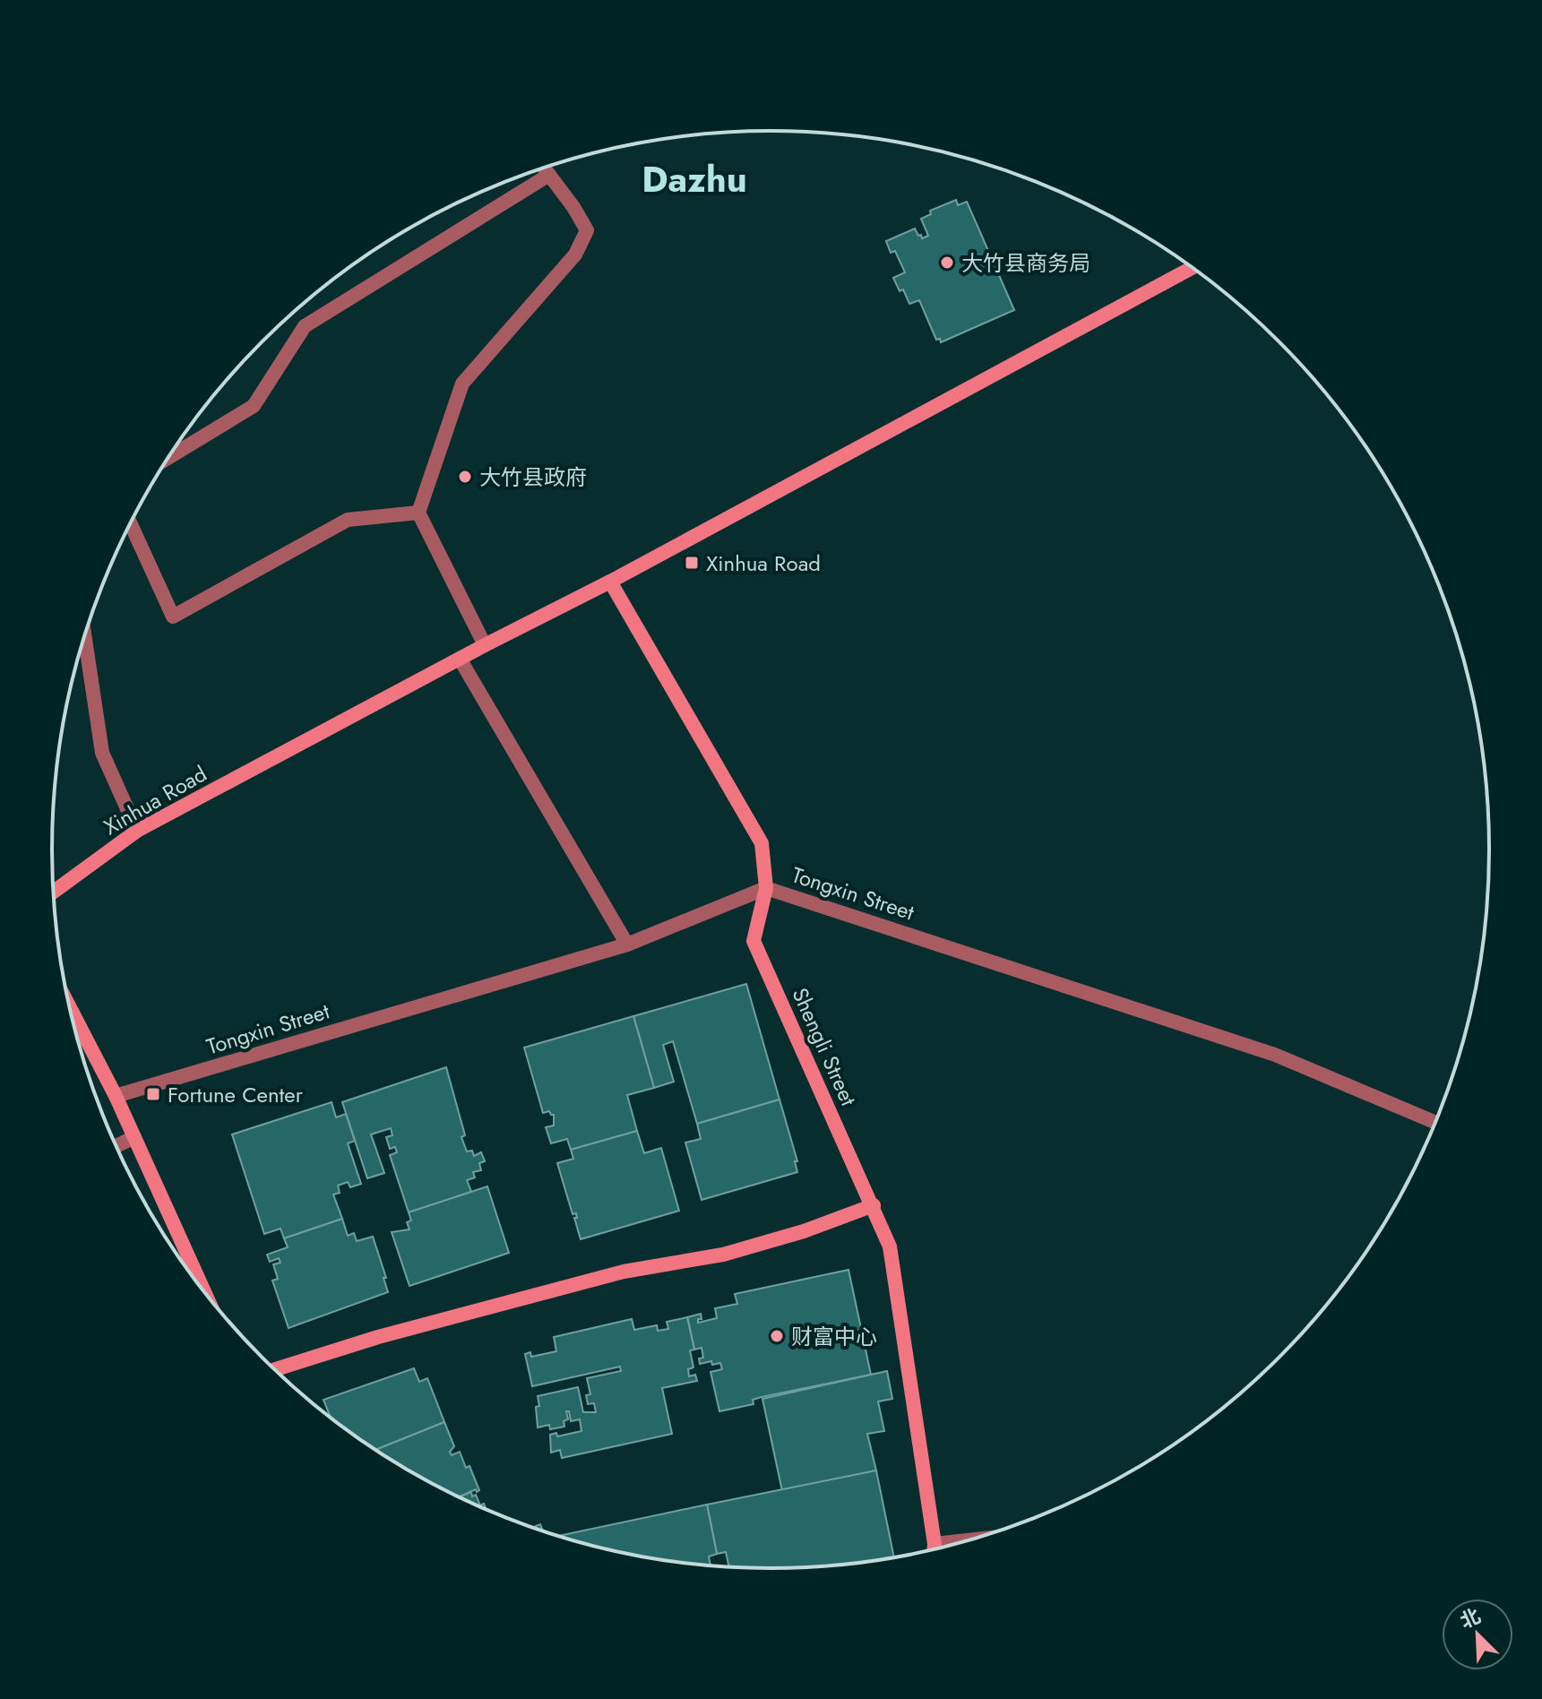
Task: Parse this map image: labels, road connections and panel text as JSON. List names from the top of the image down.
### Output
{
  "streets": {
    "street": ["Xinhua Road", "Tongxin Street", "Shengli Street"]
  },
  "crossings": [
    ["Xinhua Road", "Shengli Street"],
    ["Tongxin Street", "Shengli Street"]
  ],
  "districts": ["Dazhu"],
  "places": {
    "other": ["大竹县商务局", "大竹县政府", "财富中心"],
    "transit": ["Xinhua Road", "Fortune Center"]
  },
  "north": "top left"
}
